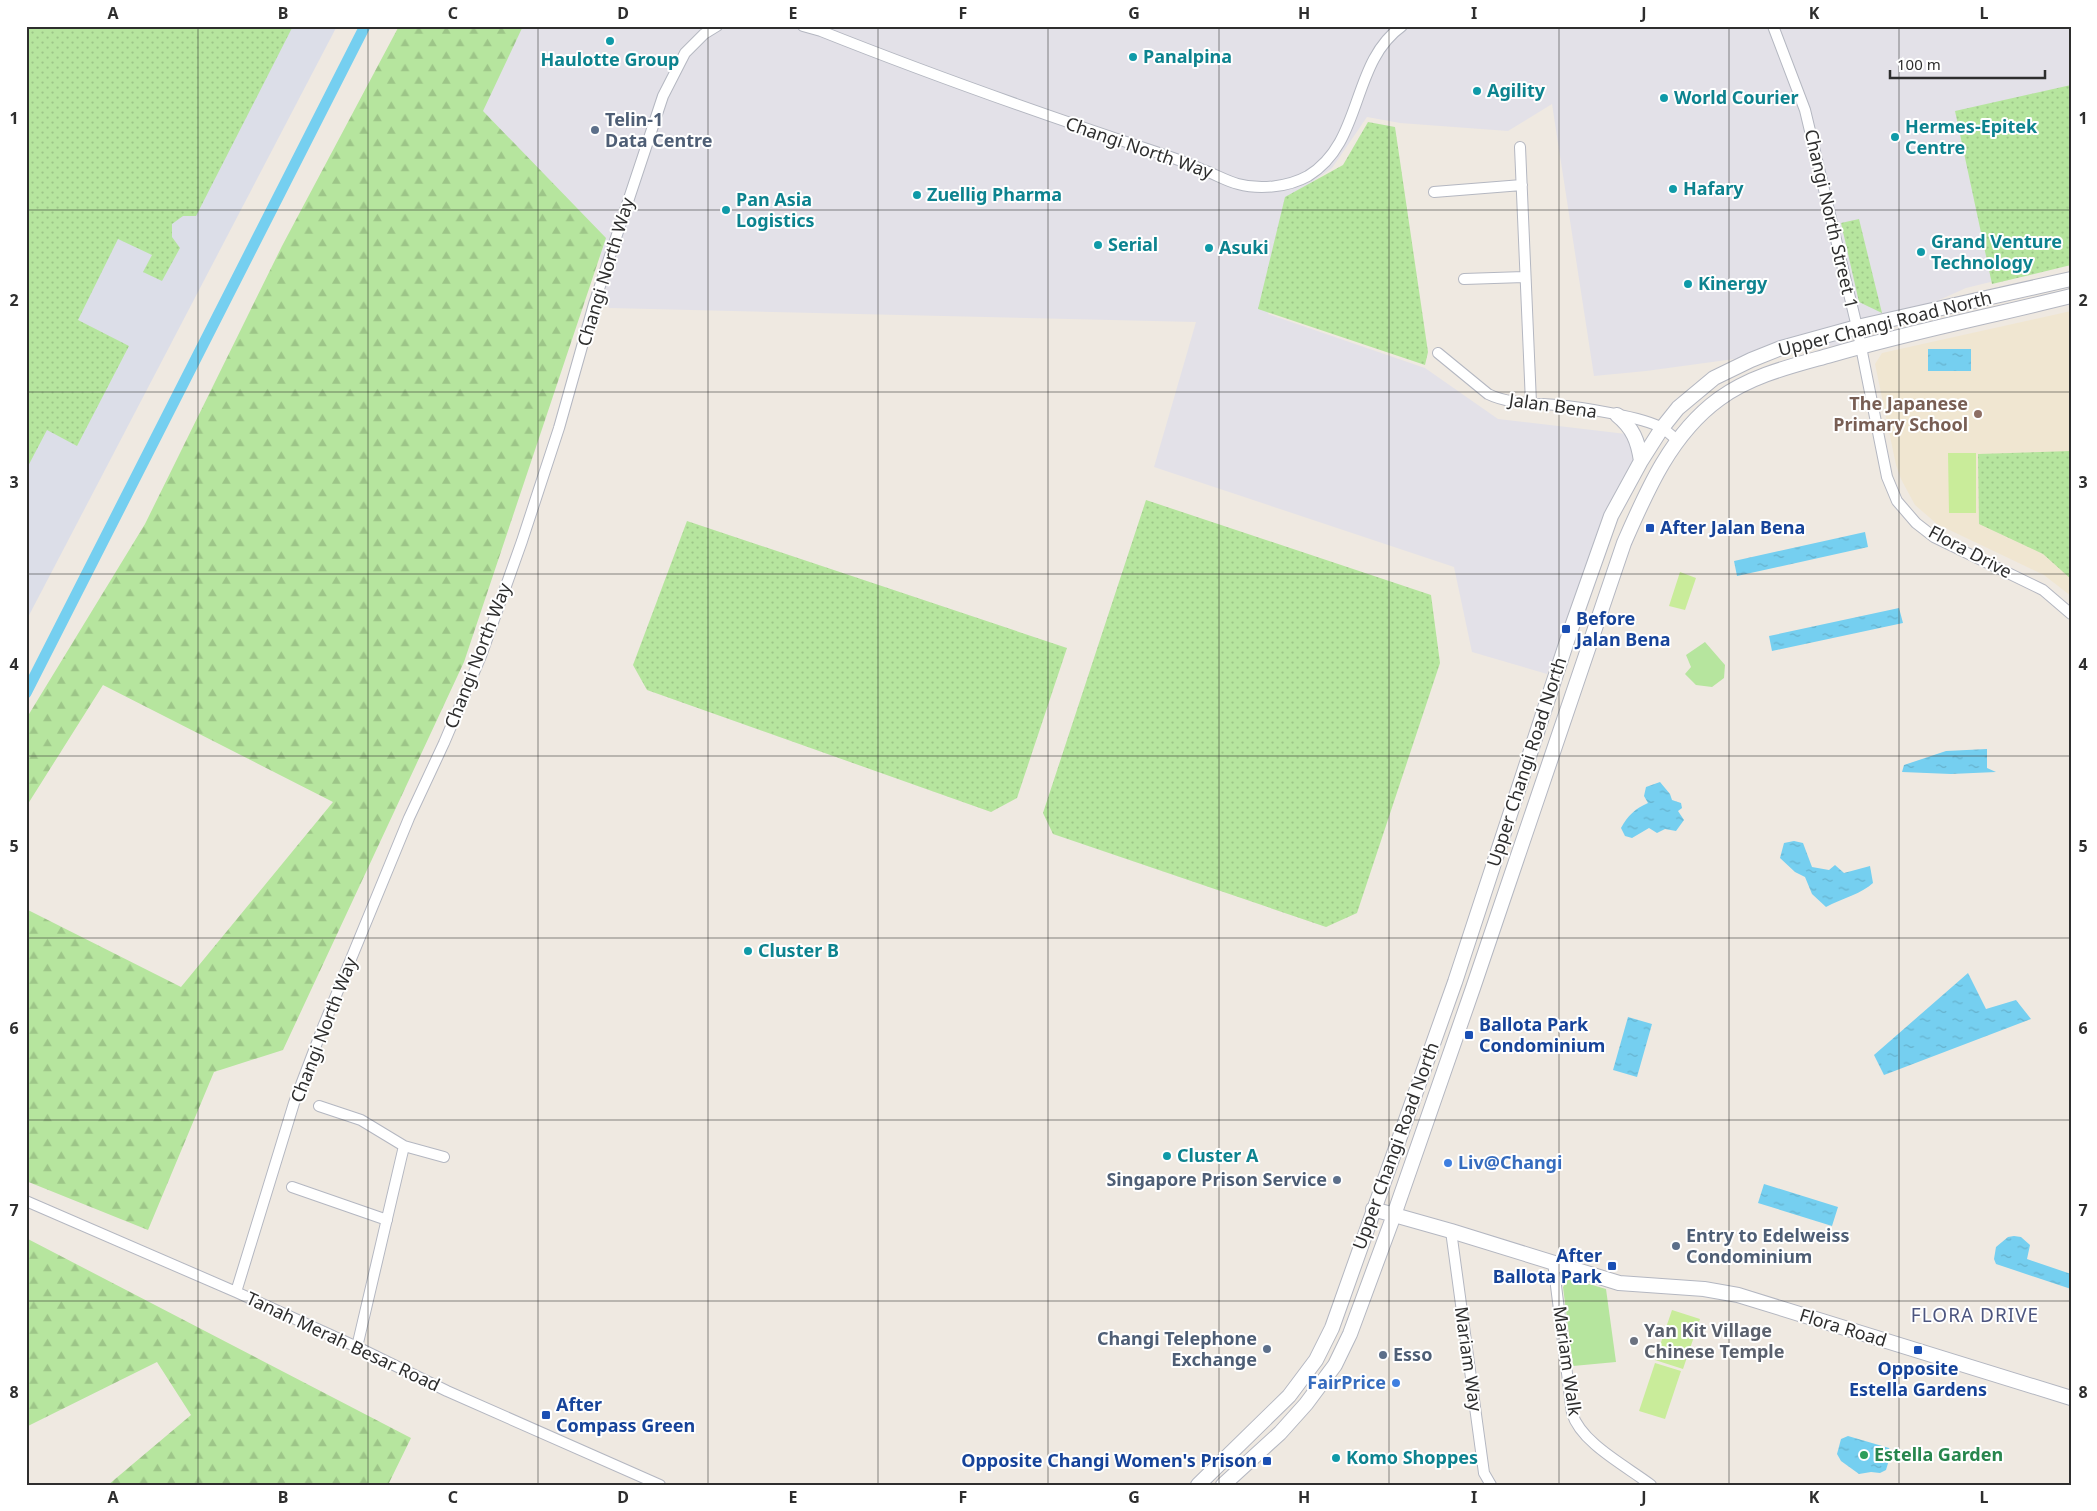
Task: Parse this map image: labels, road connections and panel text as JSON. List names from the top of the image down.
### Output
{
  "streets": {
    "street": [
      "Changi North Way",
      "Changi North Street 1",
      "Upper Changi Road North",
      "Jalan Bena",
      "Flora Drive",
      "Flora Road",
      "Tanah Merah Besar Road",
      "Mariam Way",
      "Mariam Walk"
    ]
  },
  "crossings": [
    ["Changi North Way", "Tanah Merah Besar Road"],
    ["Changi North Street 1", "Upper Changi Road North"],
    ["Changi North Street 1", "Flora Drive"],
    ["Upper Changi Road North", "Jalan Bena"],
    ["Upper Changi Road North", "Flora Drive"],
    ["Flora Road", "Mariam Walk"]
  ],
  "districts": ["FLORA DRIVE"],
  "places": {
    "other": [
      "Haulotte Group",
      "Panalpina",
      "Agility",
      "World Courier",
      "Telin-1 Data Centre",
      "Hermes-Epitek Centre",
      "Hafary",
      "Zuellig Pharma",
      "Pan Asia Logistics",
      "Serial",
      "Asuki",
      "Grand Venture Technology",
      "Kinergy",
      "The Japanese Primary School",
      "Cluster B",
      "Cluster A",
      "Liv@Changi",
      "Singapore Prison Service",
      "Entry to Edelweiss Condominium",
      "Yan Kit Village Chinese Temple",
      "Changi Telephone Exchange",
      "Esso",
      "FairPrice",
      "Estella Garden",
      "Komo Shoppes"
    ],
    "transit": [
      "After Jalan Bena",
      "Before Jalan Bena",
      "Ballota Park Condominium",
      "After Ballota Park",
      "Opposite Estella Gardens",
      "After Compass Green",
      "Opposite Changi Women's Prison"
    ]
  },
  "scale_bar": "100 m",
  "grid": {
    "columns": [
      "A",
      "B",
      "C",
      "D",
      "E",
      "F",
      "G",
      "H",
      "I",
      "J",
      "K",
      "L"
    ],
    "rows": [
      "1",
      "2",
      "3",
      "4",
      "5",
      "6",
      "7",
      "8"
    ]
  }
}
